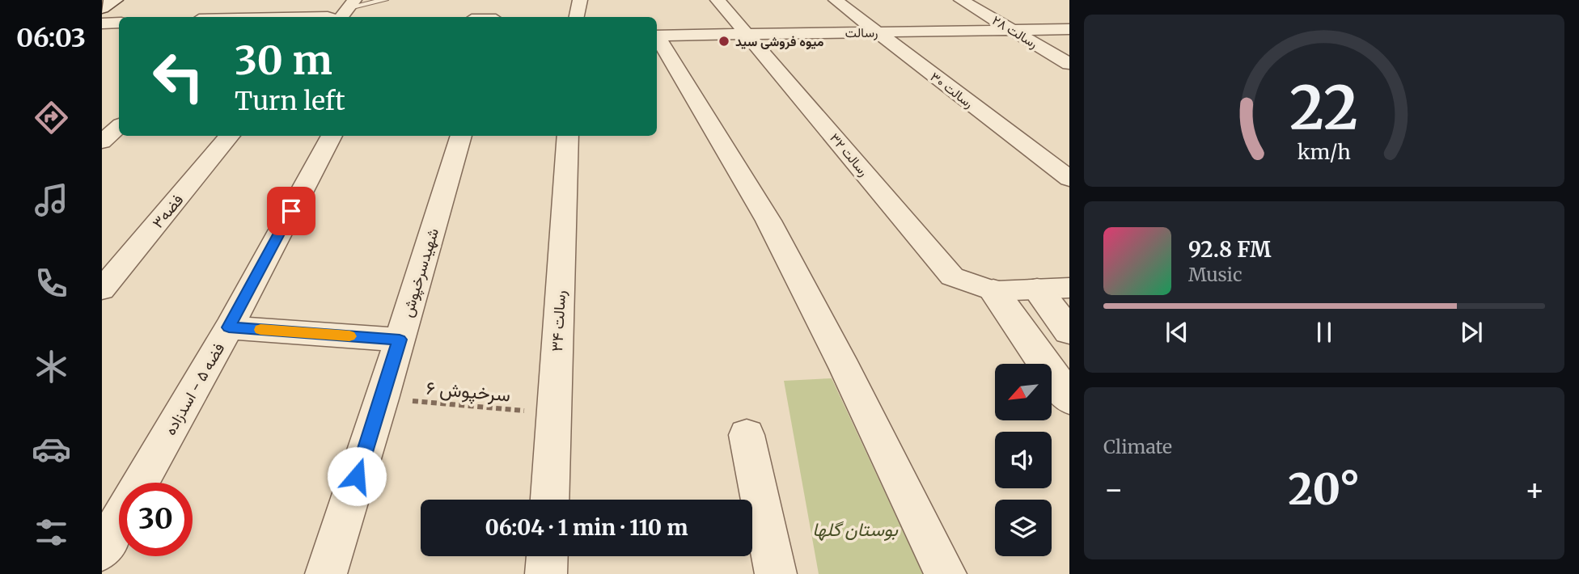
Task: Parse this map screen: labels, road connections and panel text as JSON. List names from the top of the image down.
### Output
{
  "streets": {
    "street": [
      "رسالت ۲۸",
      "رسالت",
      "رسالت ۳۰",
      "رسالت ۳۲",
      "فضه۳",
      "شهیدسرخپوش",
      "رسالت ۳۴",
      "فضه ۵ - اسدزاده"
    ],
    "path": ["سرخپوش ۶"]
  },
  "crossings": [
    ["رسالت ۲۸", "رسالت"],
    ["رسالت", "رسالت ۳۰"],
    ["رسالت", "رسالت ۳۲"],
    ["شهیدسرخپوش", "سرخپوش ۶"],
    ["رسالت ۳۴", "سرخپوش ۶"]
  ],
  "parks": ["بوستان گلها"],
  "places": ["میوه فروشی سید"],
  "north": "bottom left",
  "page": {
    "tabs": "06:03",
    "turn": ["30 m", "Turn left"],
    "song": ["92.8 FM", "Music"],
    "tile": "Climate",
    "heat": ["−", "20°", "+"],
    "limit": "30",
    "trip": "06:04 · 1 min · 110 m",
    "gauge": ["22", "km/h"]
  }
}
